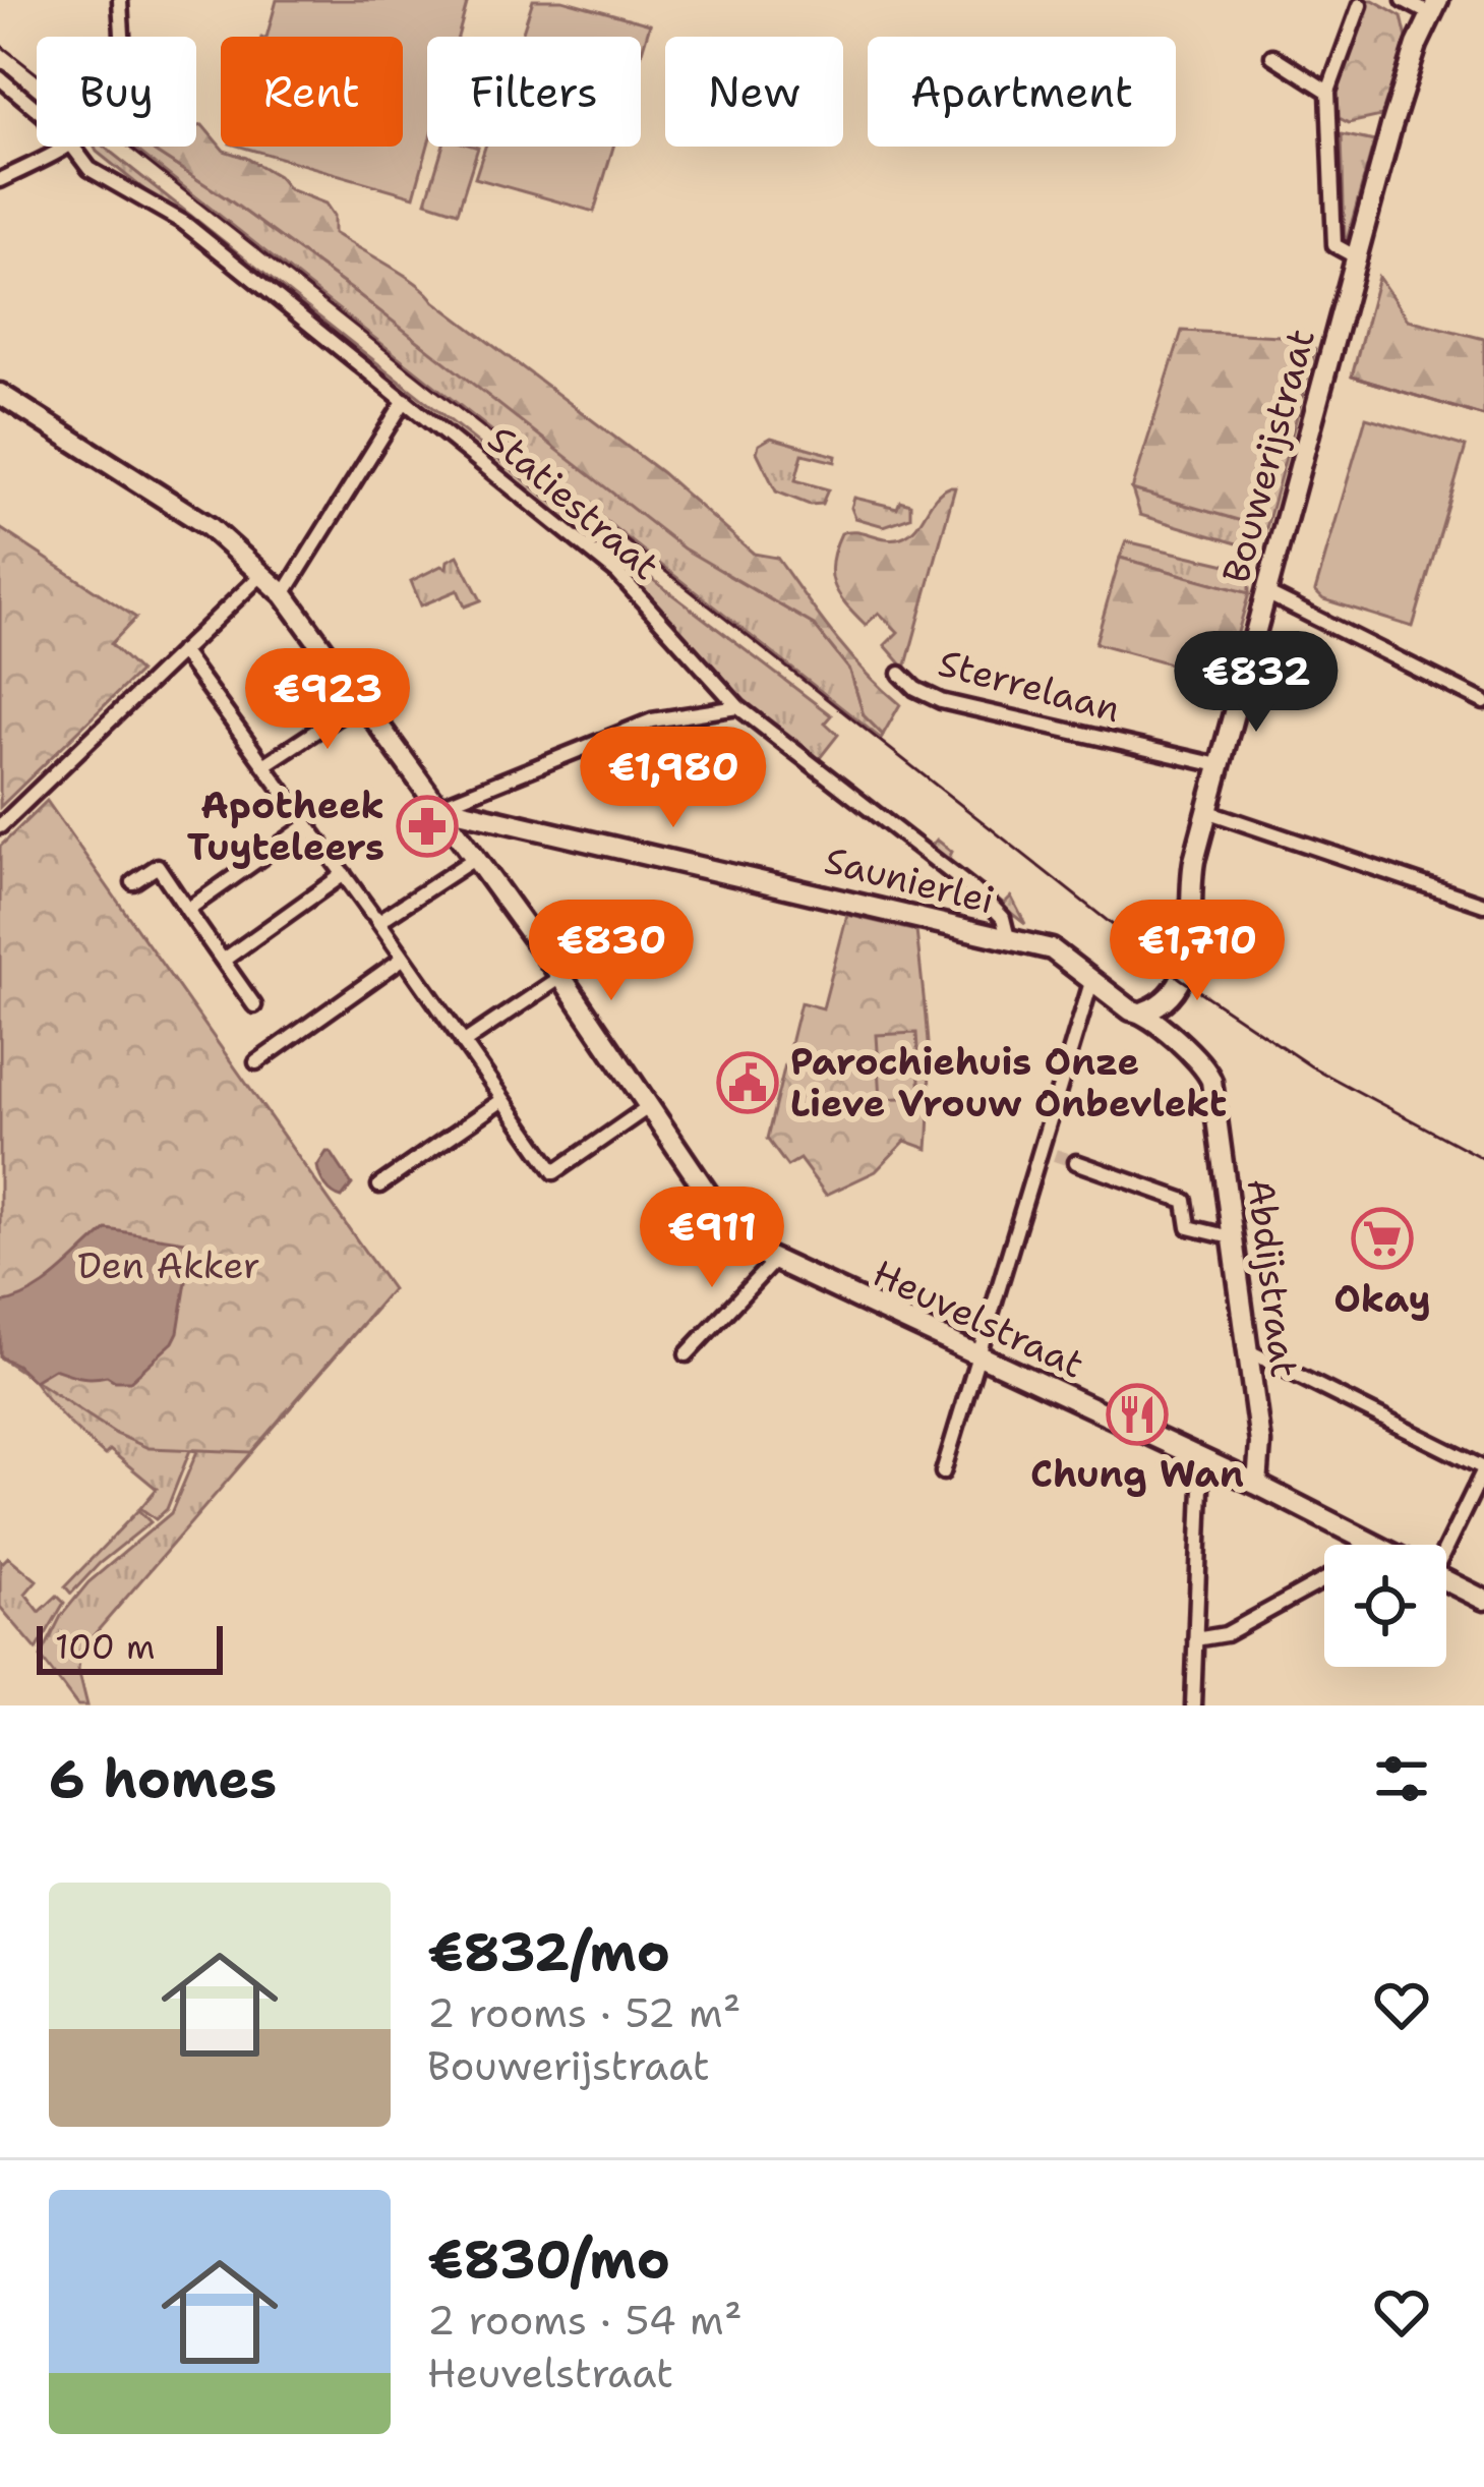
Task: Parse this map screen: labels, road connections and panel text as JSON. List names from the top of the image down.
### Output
{
  "streets": {
    "street": [
      "Bouwerijstraat",
      "Statiestraat",
      "Sterrelaan",
      "Saunierlei",
      "Abdijstraat",
      "Heuvelstraat"
    ]
  },
  "crossings": [
    ["Bouwerijstraat", "Sterrelaan"],
    ["Bouwerijstraat", "Saunierlei"],
    ["Statiestraat", "Saunierlei"],
    ["Saunierlei", "Abdijstraat"],
    ["Saunierlei", "Heuvelstraat"],
    ["Abdijstraat", "Heuvelstraat"]
  ],
  "parks": ["Den Akker"],
  "places": {
    "pharmacy": ["Apotheek Tuyteleers"],
    "public building": ["Parochiehuis Onze Lieve Vrouw Onbevlekt"],
    "supermarket": ["Okay"],
    "restaurant": ["Chung Wan"]
  },
  "scale_bar": "100 m",
  "page": {
    "chip": [
      "Buy",
      "Rent",
      "Filters",
      "New",
      "Apartment"
    ],
    "price": [
      "€832",
      "€923",
      "€1,980",
      "€830",
      "€1,710",
      "€911"
    ],
    "scale": "100 m",
    "heading": "6 homes",
    "list": [
      {
        "name": "€832/mo",
        "note": "2 rooms · 52 m² · Bouwerijstraat"
      },
      {
        "name": "€830/mo",
        "note": "2 rooms · 54 m² · Heuvelstraat"
      }
    ]
  }
}
